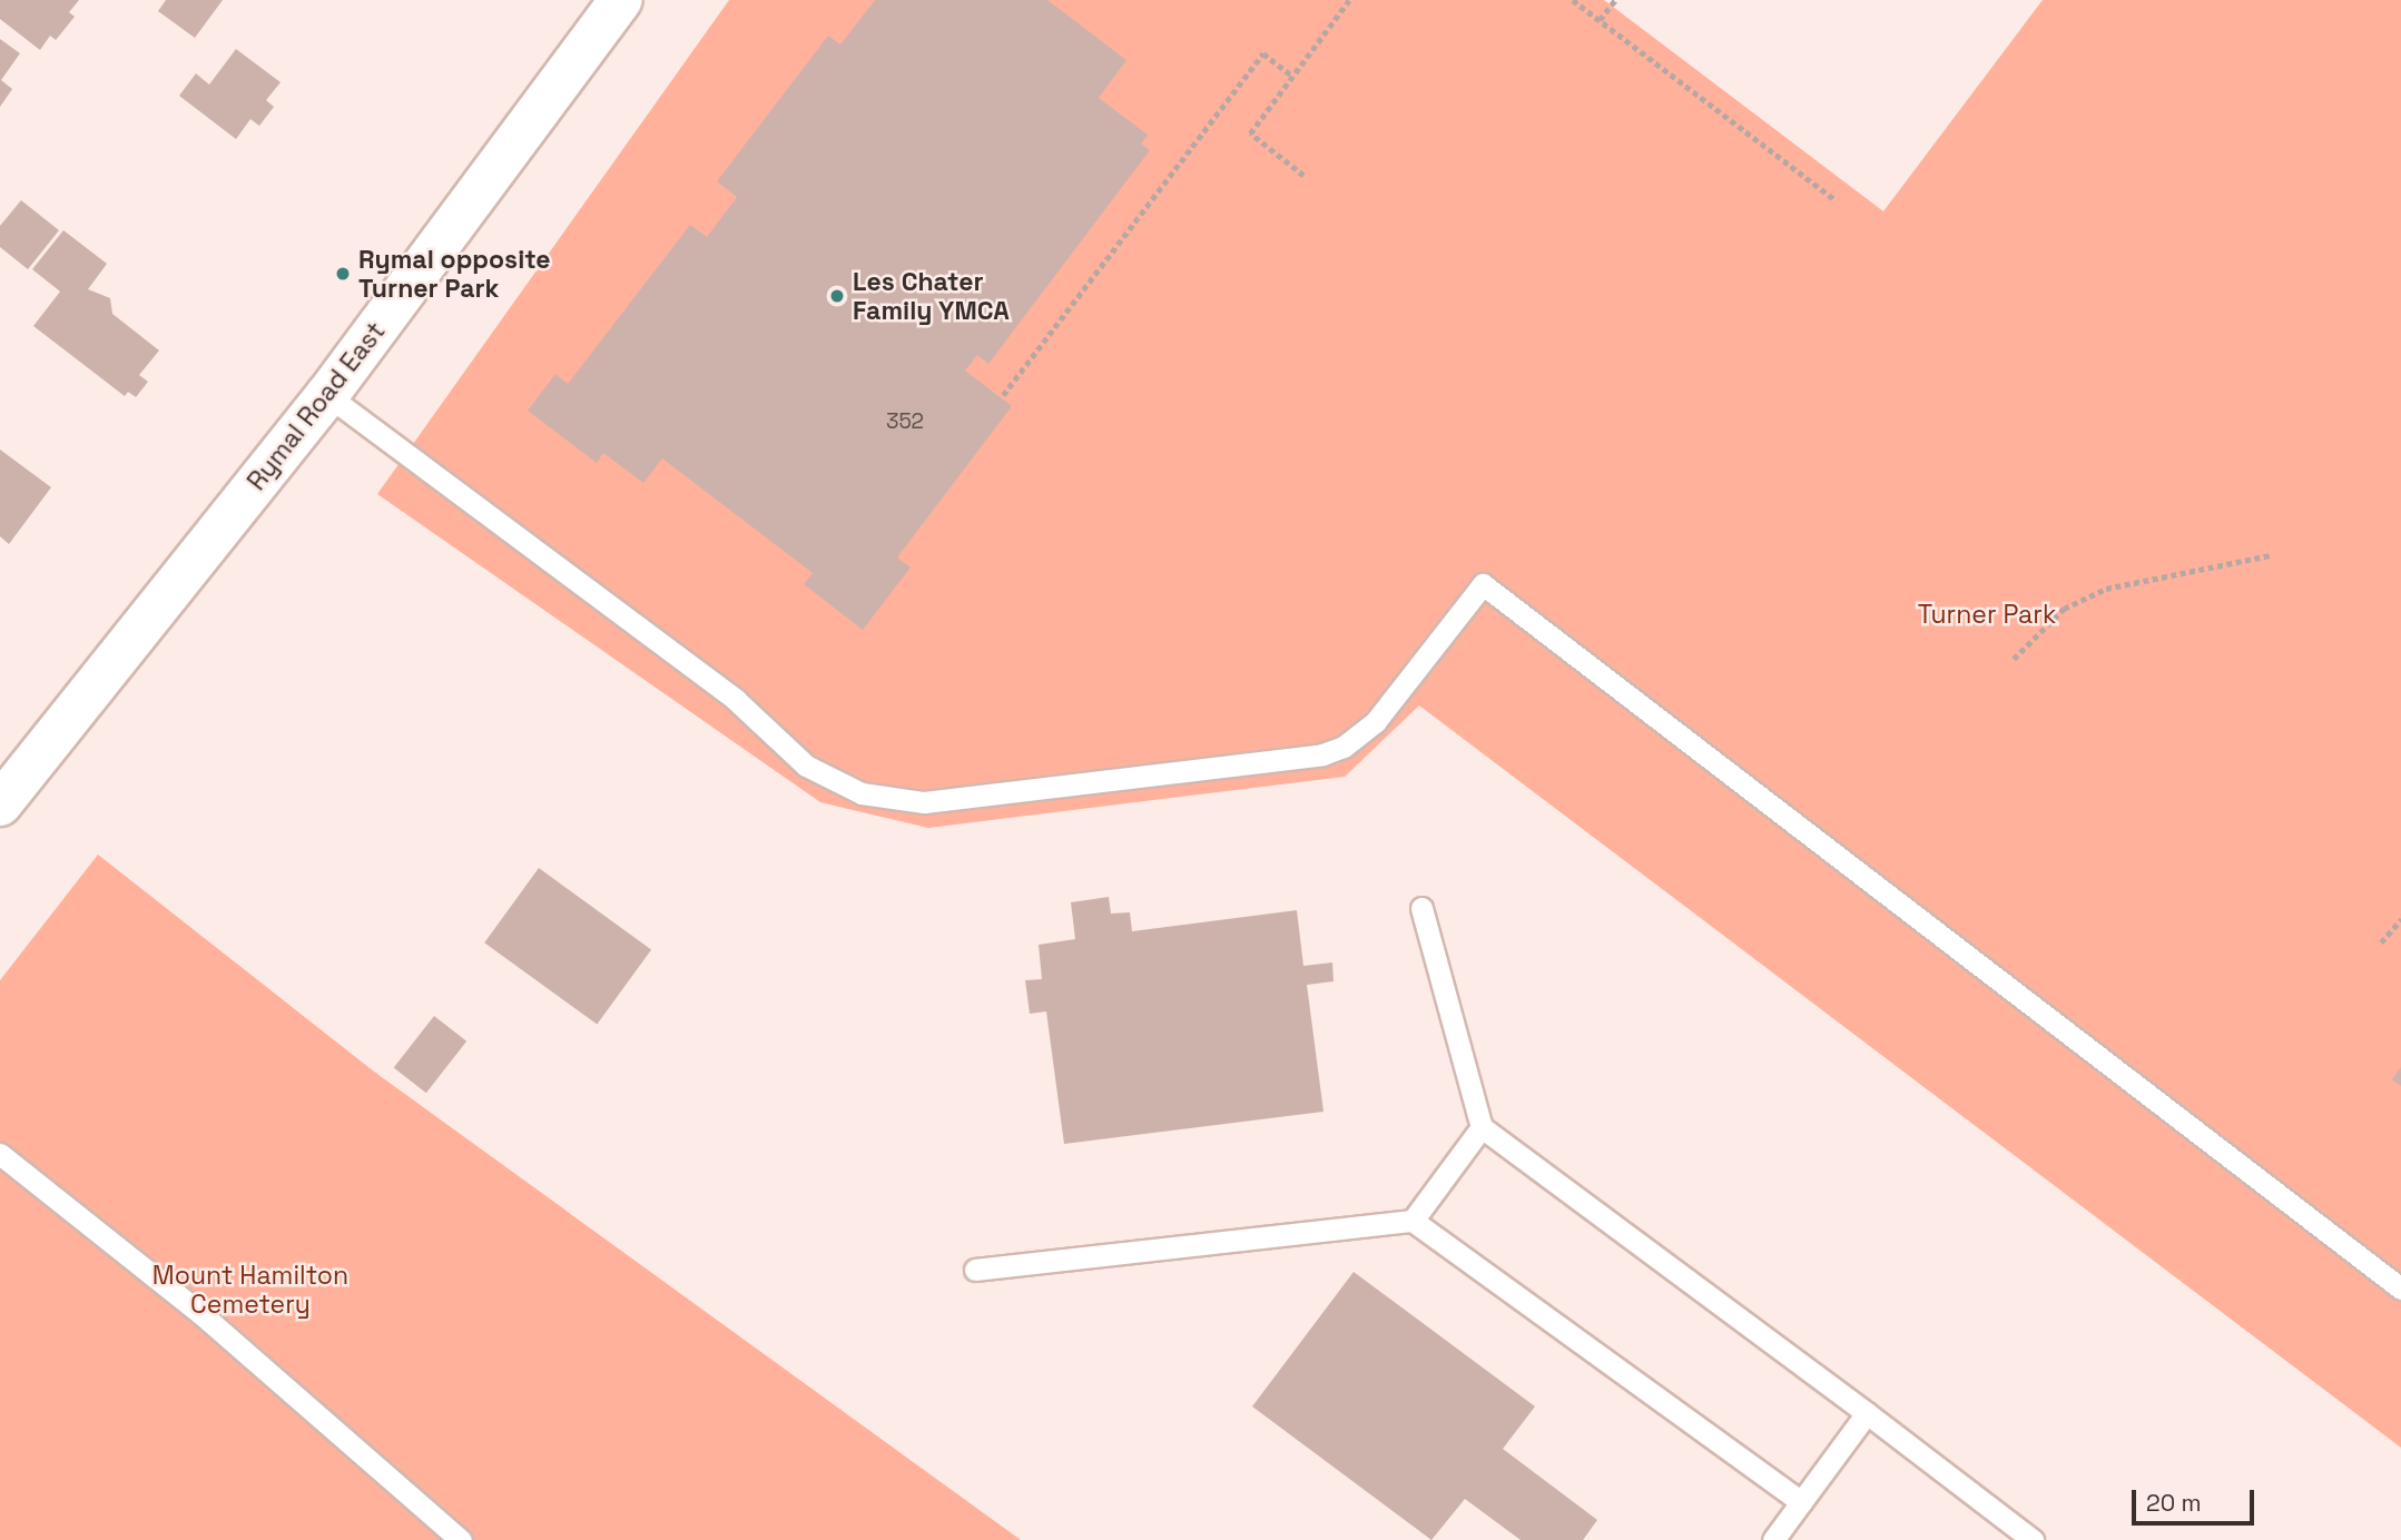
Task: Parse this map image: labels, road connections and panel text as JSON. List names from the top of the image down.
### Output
{
  "streets": {
    "main road": ["Rymal Road East"]
  },
  "parks": ["Turner Park", "Mount Hamilton Cemetery"],
  "places": ["Rymal opposite Turner Park", "Les Chater Family YMCA"],
  "house_numbers": ["352"],
  "scale_bar": "20 m"
}
